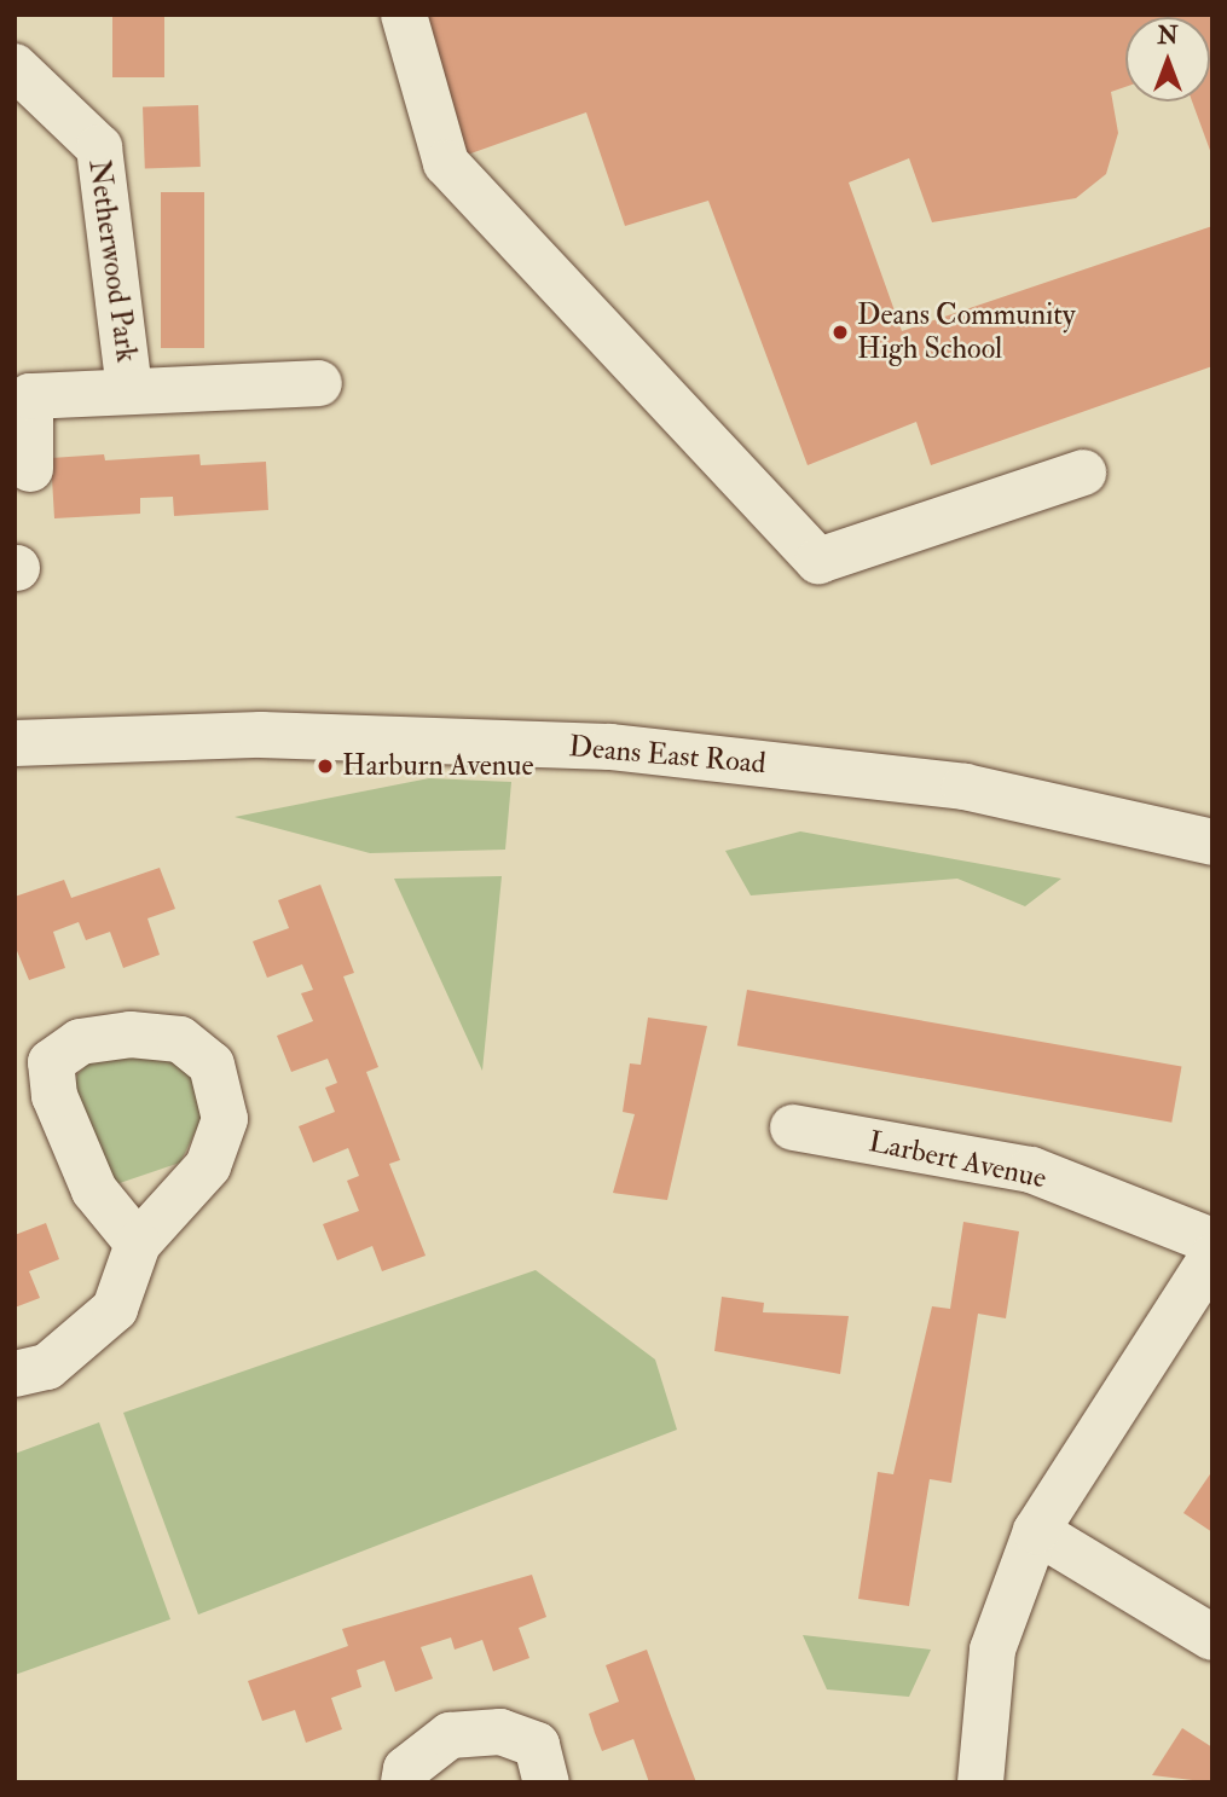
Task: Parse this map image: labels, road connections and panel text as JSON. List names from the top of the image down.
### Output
{
  "streets": {
    "street": ["Netherwood Park", "Deans East Road", "Larbert Avenue"]
  },
  "places": ["Deans Community High School", "Harburn Avenue"],
  "north": "top"
}
